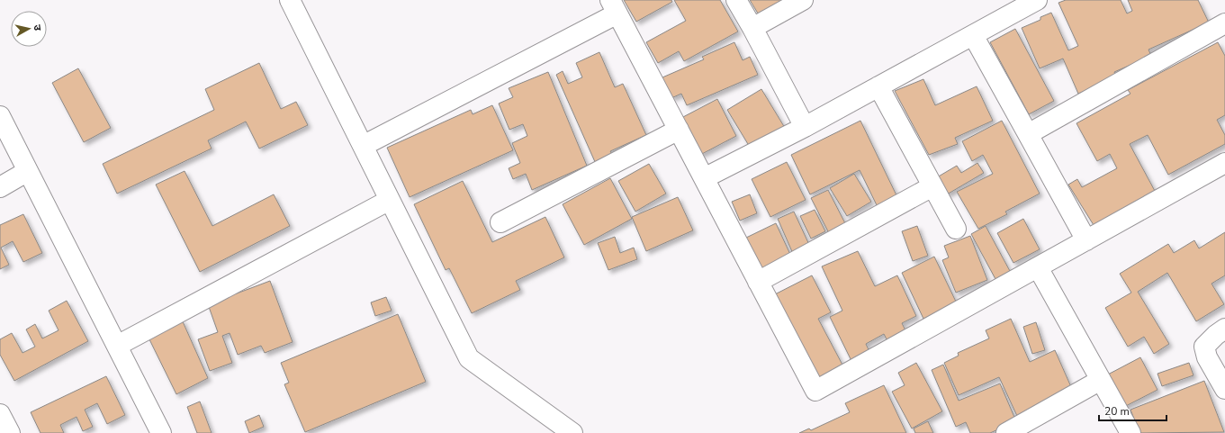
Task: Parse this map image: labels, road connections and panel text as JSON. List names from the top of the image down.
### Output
{
  "scale_bar": "20 m",
  "north": "right"
}
